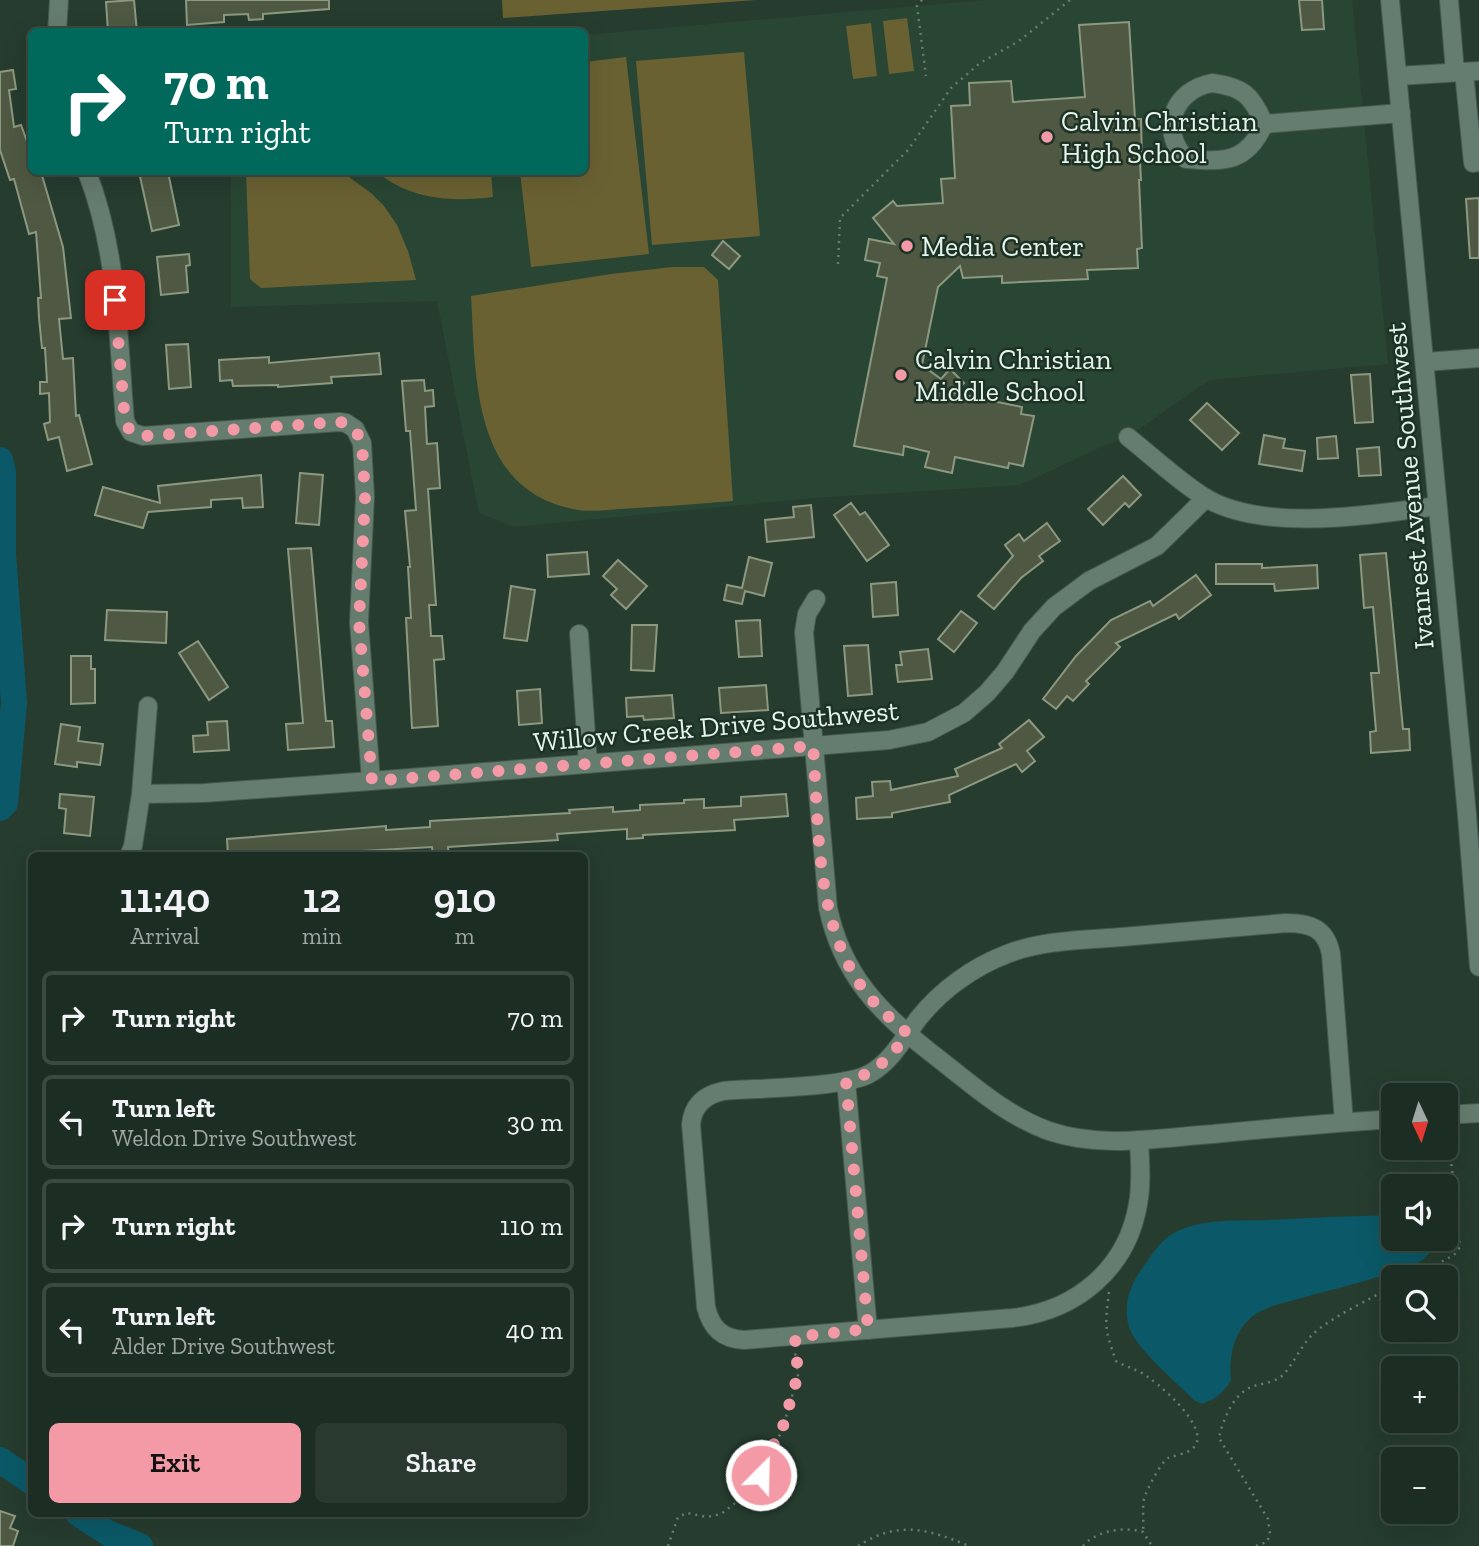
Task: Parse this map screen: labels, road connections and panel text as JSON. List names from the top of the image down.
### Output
{
  "streets": {
    "street": ["Ivanrest Avenue Southwest", "Willow Creek Drive Southwest"]
  },
  "places": ["Calvin Christian High School", "Media Center", "Calvin Christian Middle School"],
  "north": "bottom",
  "page": {
    "turn": ["70 m", "Turn right"],
    "eta": [
      "11:40",
      "Arrival",
      "12",
      "min",
      "910",
      "m"
    ],
    "list": [
      {
        "name": "Turn right",
        "value": "70 m"
      },
      {
        "name": "Turn left",
        "note": "Weldon Drive Southwest",
        "value": "30 m"
      },
      {
        "name": "Turn right",
        "value": "110 m"
      },
      {
        "name": "Turn left",
        "note": "Alder Drive Southwest",
        "value": "40 m"
      }
    ],
    "map_buttons": ["+", "−"],
    "buttons": ["Exit", "Share"]
  }
}
